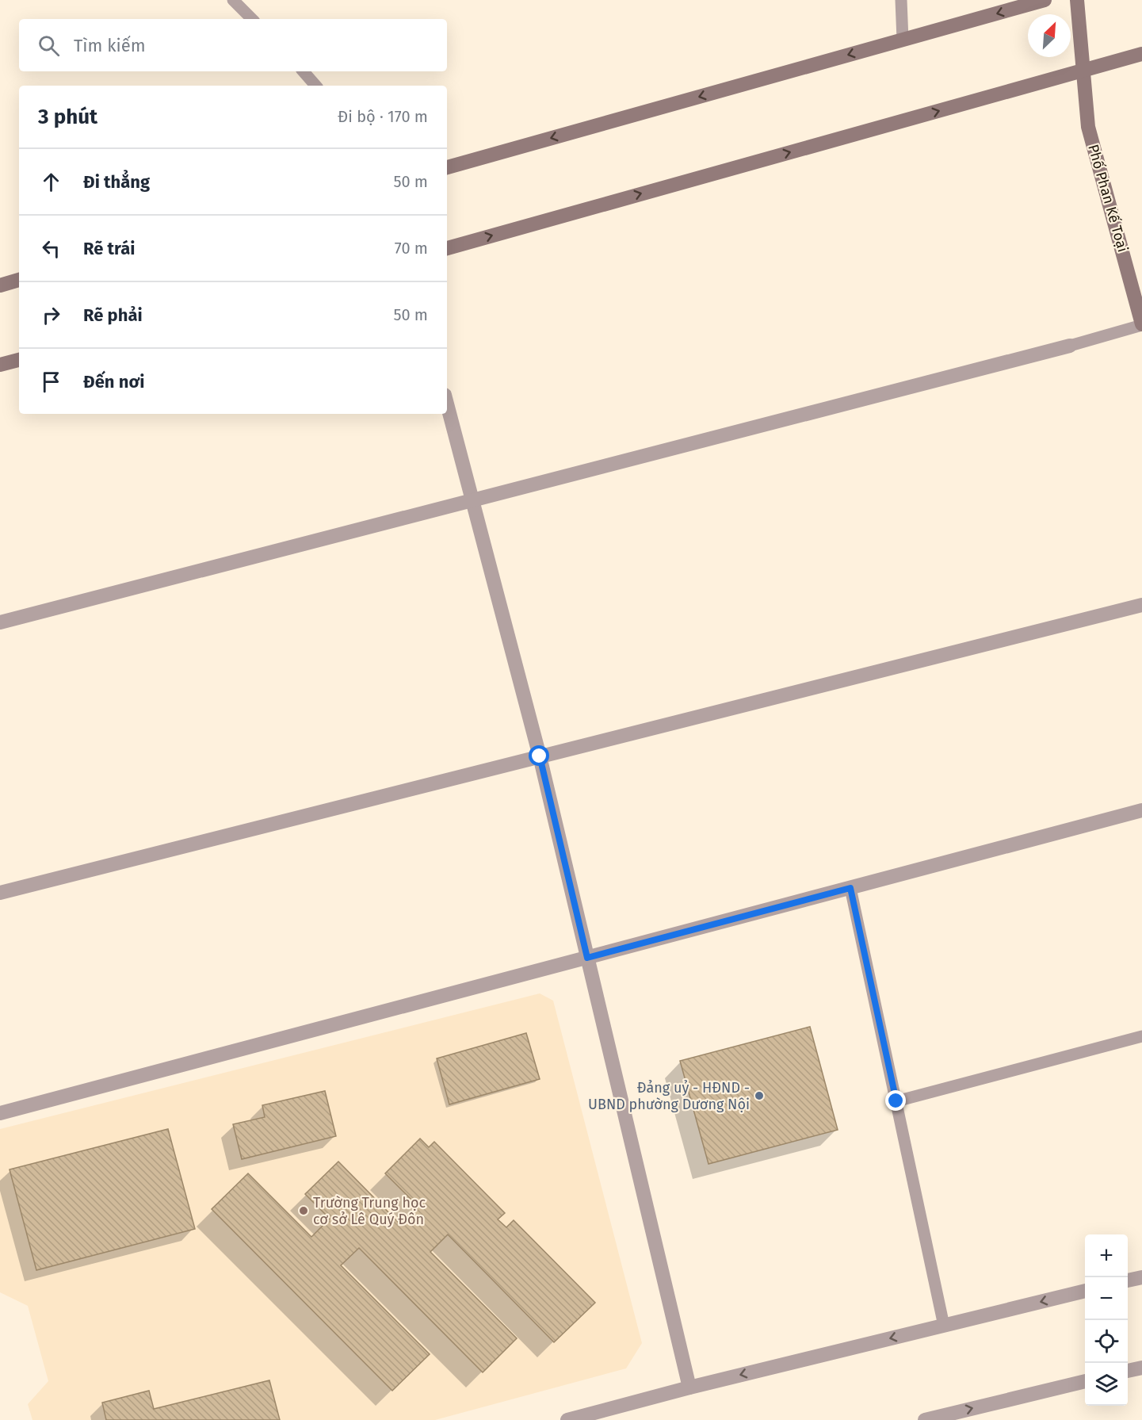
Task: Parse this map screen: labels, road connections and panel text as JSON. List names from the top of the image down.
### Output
{
  "streets": {
    "main road": ["Phố Phan Kế Toại"]
  },
  "places": ["Đảng uỷ - HĐND - UBND phường Dương Nội", "Trường Trung học cơ sở Lê Quý Đôn"],
  "north": "top right",
  "page": {
    "search": "Tìm kiếm",
    "heading": ["3 phút", "Đi bộ · 170 m"],
    "list": [
      ["Đi thẳng", "50 m"],
      ["Rẽ trái", "70 m"],
      ["Rẽ phải", "50 m"],
      "Đến nơi"
    ],
    "map_buttons": ["+", "−"]
  }
}
